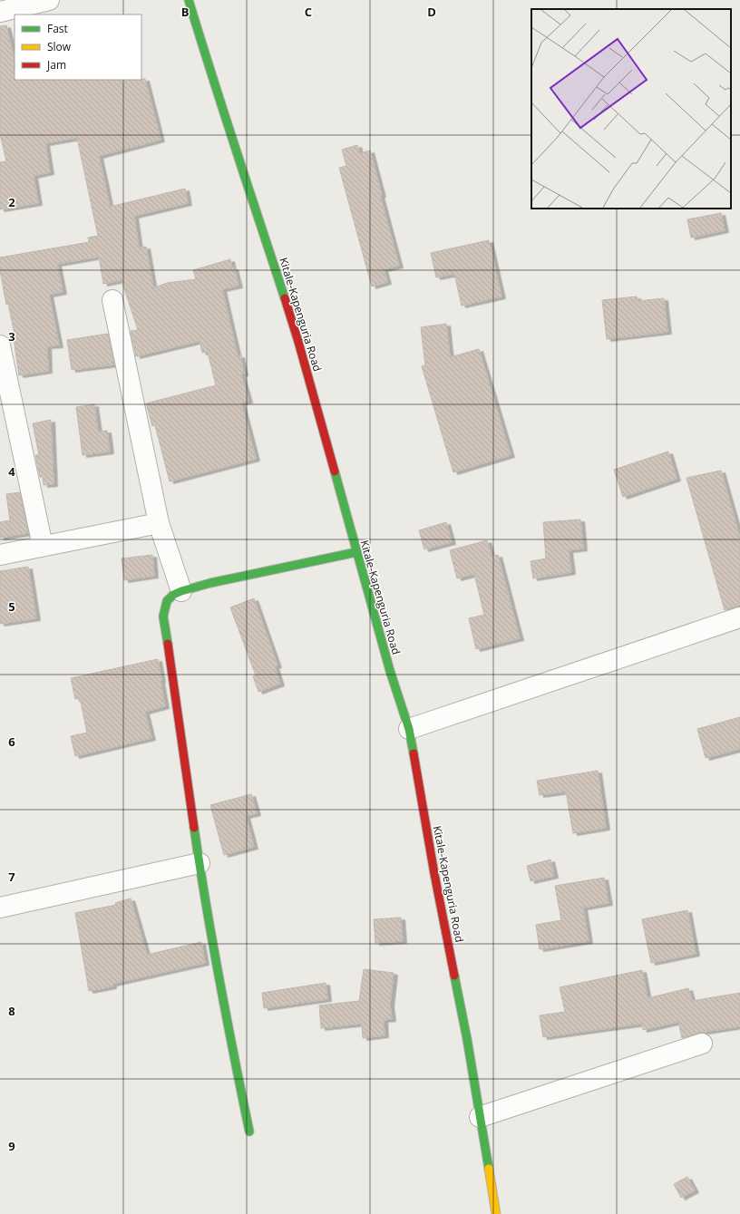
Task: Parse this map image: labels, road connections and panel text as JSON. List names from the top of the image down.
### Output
{
  "streets": {
    "main road": ["Kitale-Kapenguria Road"]
  },
  "legend": ["Fast", "Slow", "Jam"],
  "grid": {
    "columns": ["B", "C", "D"],
    "rows": [
      "2",
      "3",
      "4",
      "5",
      "6",
      "7",
      "8",
      "9"
    ]
  }
}
